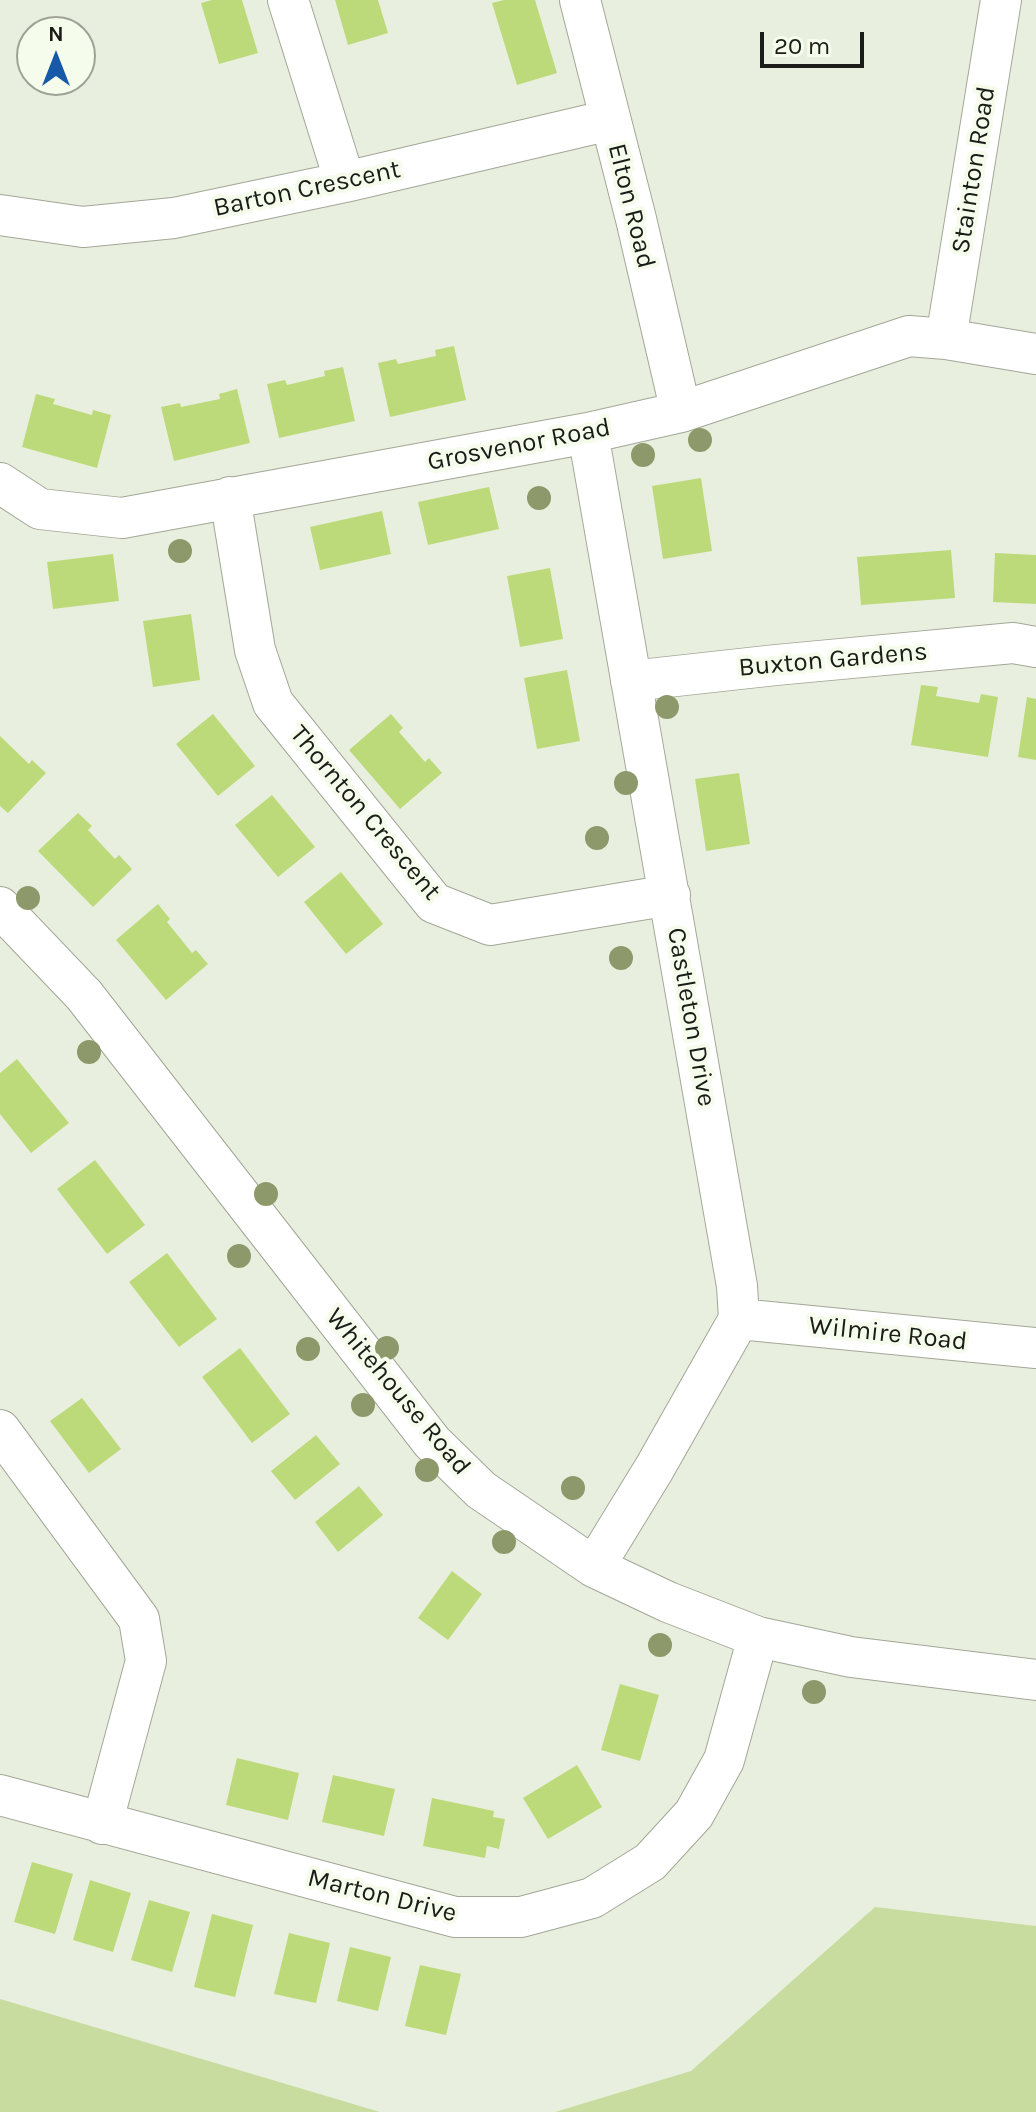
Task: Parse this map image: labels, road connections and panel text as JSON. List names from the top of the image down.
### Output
{
  "streets": {
    "street": [
      "Stainton Road",
      "Barton Crescent",
      "Elton Road",
      "Grosvenor Road",
      "Buxton Gardens",
      "Thornton Crescent",
      "Castleton Drive",
      "Wilmire Road",
      "Whitehouse Road",
      "Marton Drive"
    ]
  },
  "crossings": [
    ["Stainton Road", "Grosvenor Road"],
    ["Barton Crescent", "Elton Road"],
    ["Elton Road", "Grosvenor Road"],
    ["Grosvenor Road", "Thornton Crescent"],
    ["Grosvenor Road", "Castleton Drive"],
    ["Buxton Gardens", "Castleton Drive"],
    ["Thornton Crescent", "Castleton Drive"],
    ["Castleton Drive", "Wilmire Road"],
    ["Whitehouse Road", "Marton Drive"]
  ],
  "scale_bar": "20 m",
  "north": "top"
}
